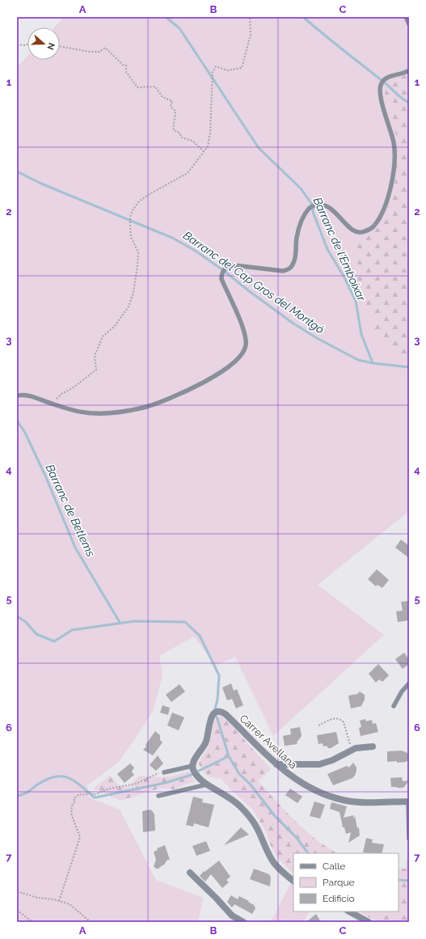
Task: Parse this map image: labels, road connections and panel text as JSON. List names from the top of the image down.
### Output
{
  "streets": {
    "street": ["Carrer Avellana"]
  },
  "water": ["Barranc de l'Emboixar", "Barranc del Cap Gros del Montgó", "Barranc de Betlems"],
  "legend": ["Calle", "Parque", "Edificio"],
  "north": "right",
  "grid": {
    "columns": ["A", "B", "C"],
    "rows": [
      "1",
      "2",
      "3",
      "4",
      "5",
      "6",
      "7"
    ]
  }
}
